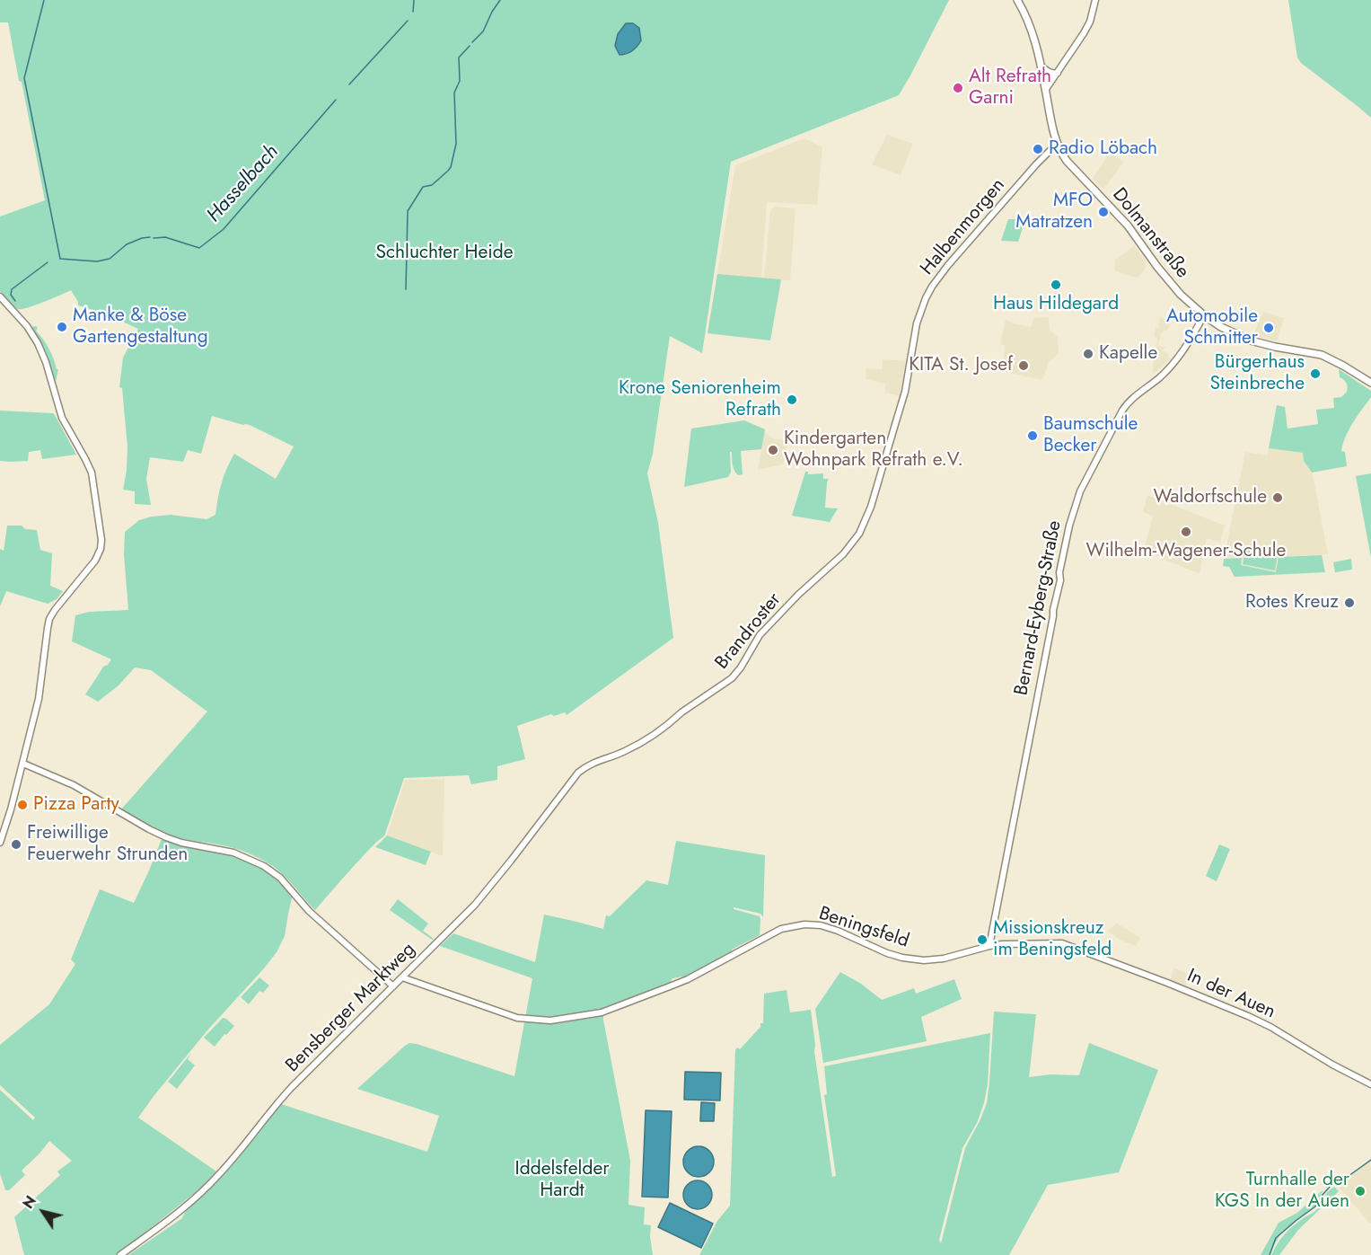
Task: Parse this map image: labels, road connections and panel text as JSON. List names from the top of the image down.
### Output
{
  "streets": {
    "main road": ["Dolmanstraße"],
    "street": [
      "Halbenmorgen",
      "Bernard-Eyberg-Straße",
      "Brandroster",
      "Beningsfeld",
      "In der Auen",
      "Bensberger Marktweg"
    ]
  },
  "crossings": [
    ["Halbenmorgen", "Dolmanstraße"],
    ["Halbenmorgen", "Brandroster"],
    ["Dolmanstraße", "Bernard-Eyberg-Straße"],
    ["Bernard-Eyberg-Straße", "Beningsfeld"],
    ["Brandroster", "Bensberger Marktweg"],
    ["Beningsfeld", "In der Auen"],
    ["Beningsfeld", "Bensberger Marktweg"]
  ],
  "water": ["Hasselbach"],
  "parks": ["Schluchter Heide", "Iddelsfelder Hardt"],
  "places": [
    "Alt Refrath Garni",
    "Radio Löbach",
    "MFO Matratzen",
    "Haus Hildegard",
    "Manke & Böse Gartengestaltung",
    "Automobile Schmitter",
    "Kapelle",
    "KITA St. Josef",
    "Bürgerhaus Steinbreche",
    "Krone Seniorenheim Refrath",
    "Baumschule Becker",
    "Kindergarten Wohnpark Refrath e.V.",
    "Waldorfschule",
    "Wilhelm-Wagener-Schule",
    "Rotes Kreuz",
    "Pizza Party",
    "Freiwillige Feuerwehr Strunden",
    "Missionskreuz im Beningsfeld",
    "Turnhalle der KGS In der Auen"
  ],
  "north": "top left"
}
